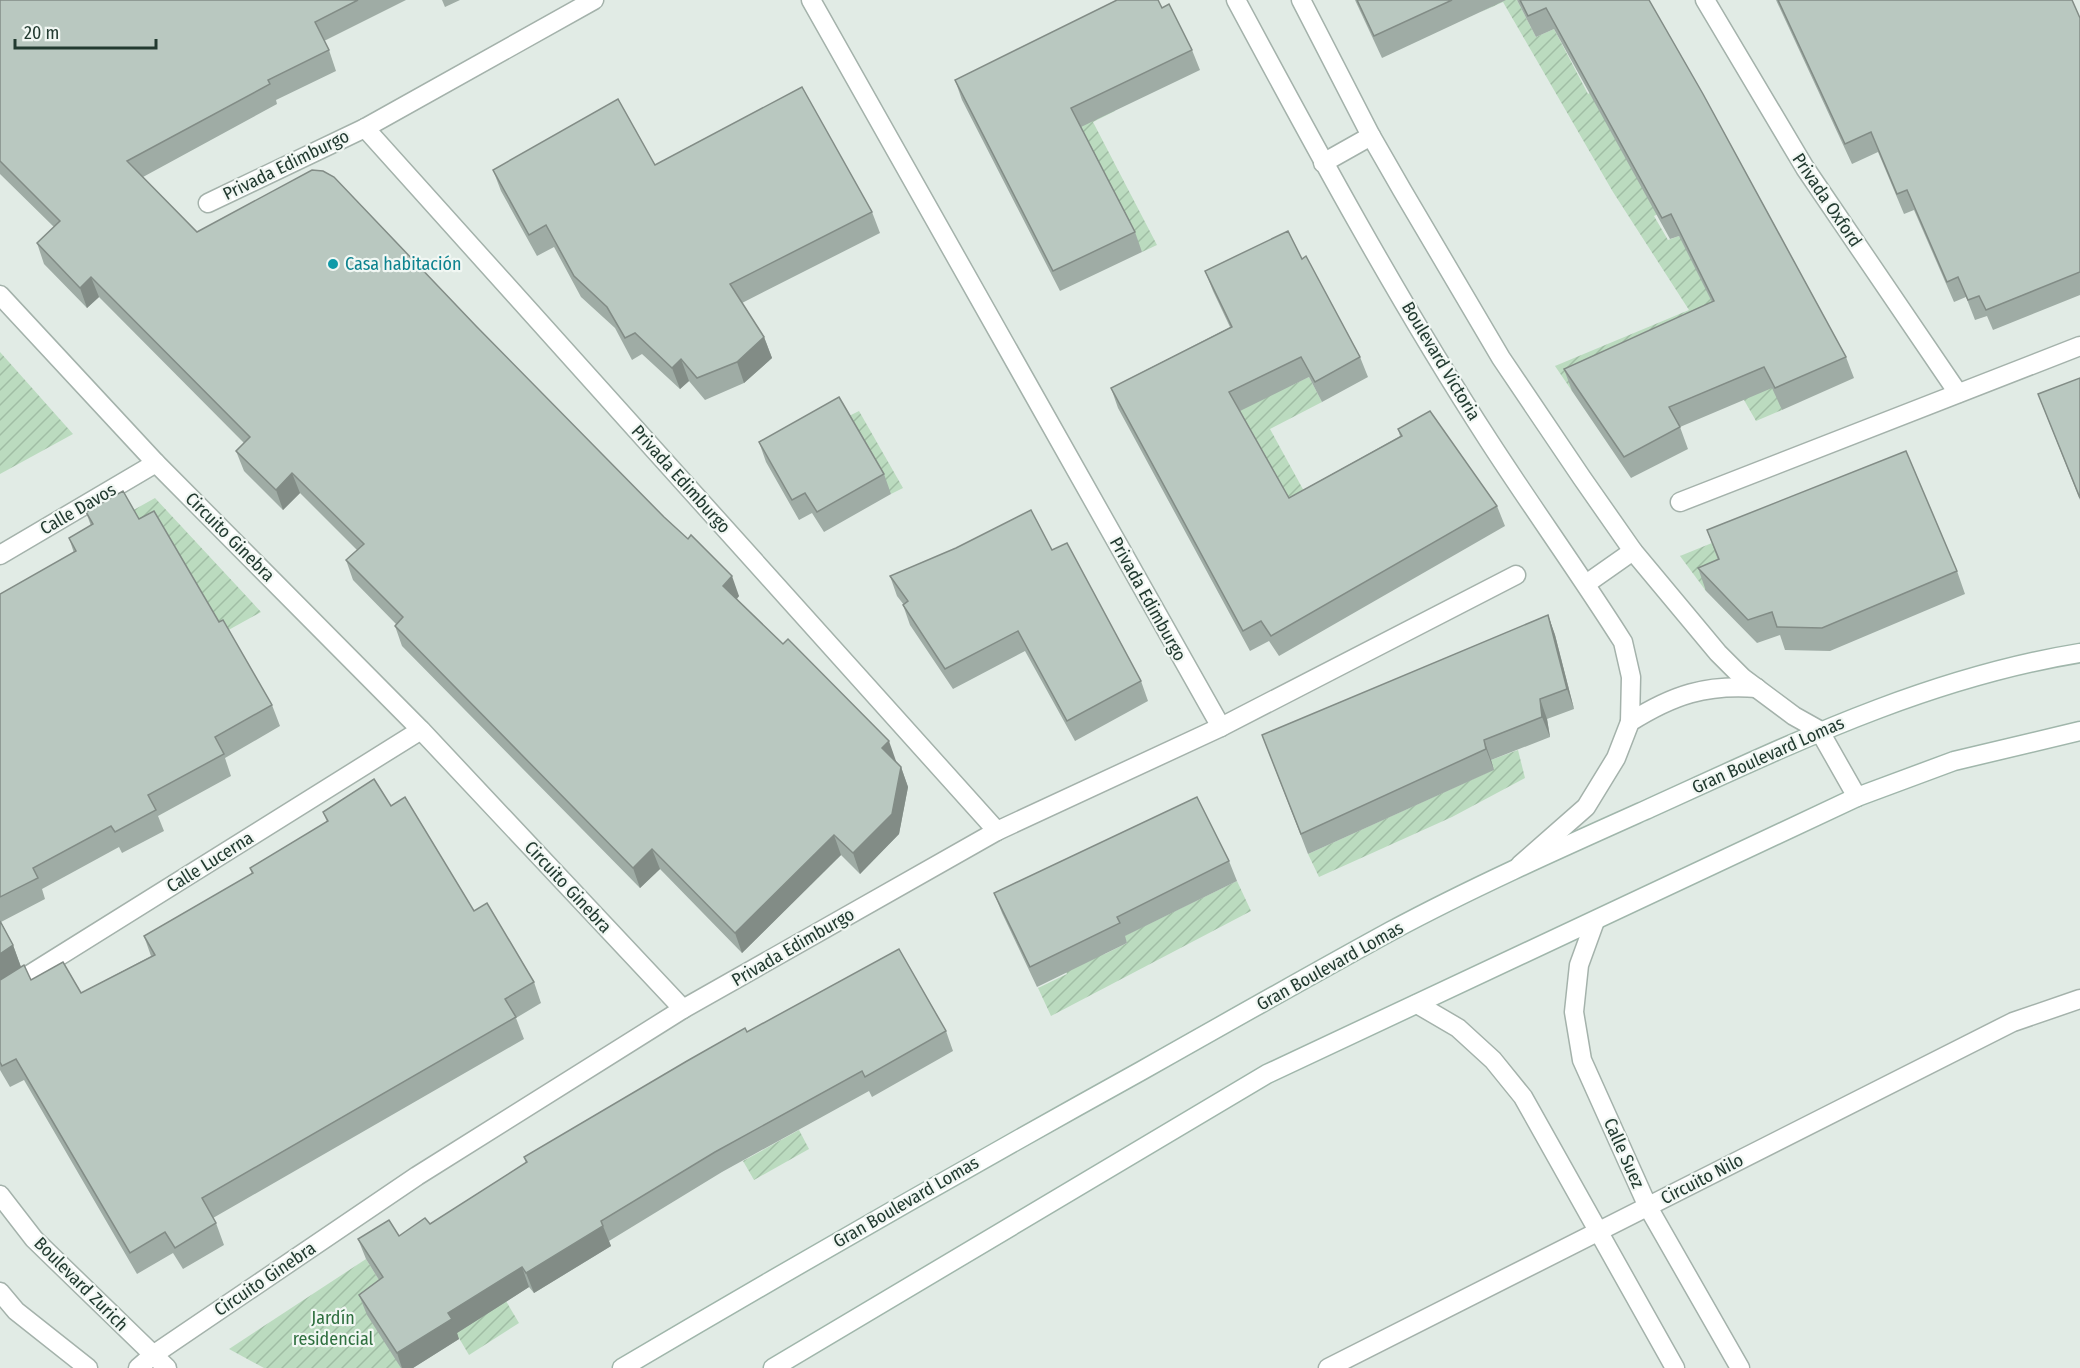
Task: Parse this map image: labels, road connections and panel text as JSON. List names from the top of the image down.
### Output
{
  "streets": {
    "street": [
      "Privada Edimburgo",
      "Privada Oxford",
      "Boulevard Victoria",
      "Calle Davos",
      "Circuito Ginebra",
      "Gran Boulevard Lomas",
      "Calle Lucerna",
      "Calle Suez",
      "Circuito Nilo",
      "Boulevard Zurich"
    ]
  },
  "crossings": [
    ["Privada Edimburgo", "Circuito Ginebra"],
    ["Boulevard Victoria", "Gran Boulevard Lomas"],
    ["Calle Davos", "Circuito Ginebra"],
    ["Circuito Ginebra", "Calle Lucerna"],
    ["Circuito Ginebra", "Boulevard Zurich"],
    ["Calle Suez", "Circuito Nilo"]
  ],
  "parks": ["Jardín residencial"],
  "places": ["Casa habitación"],
  "scale_bar": "20 m"
}
